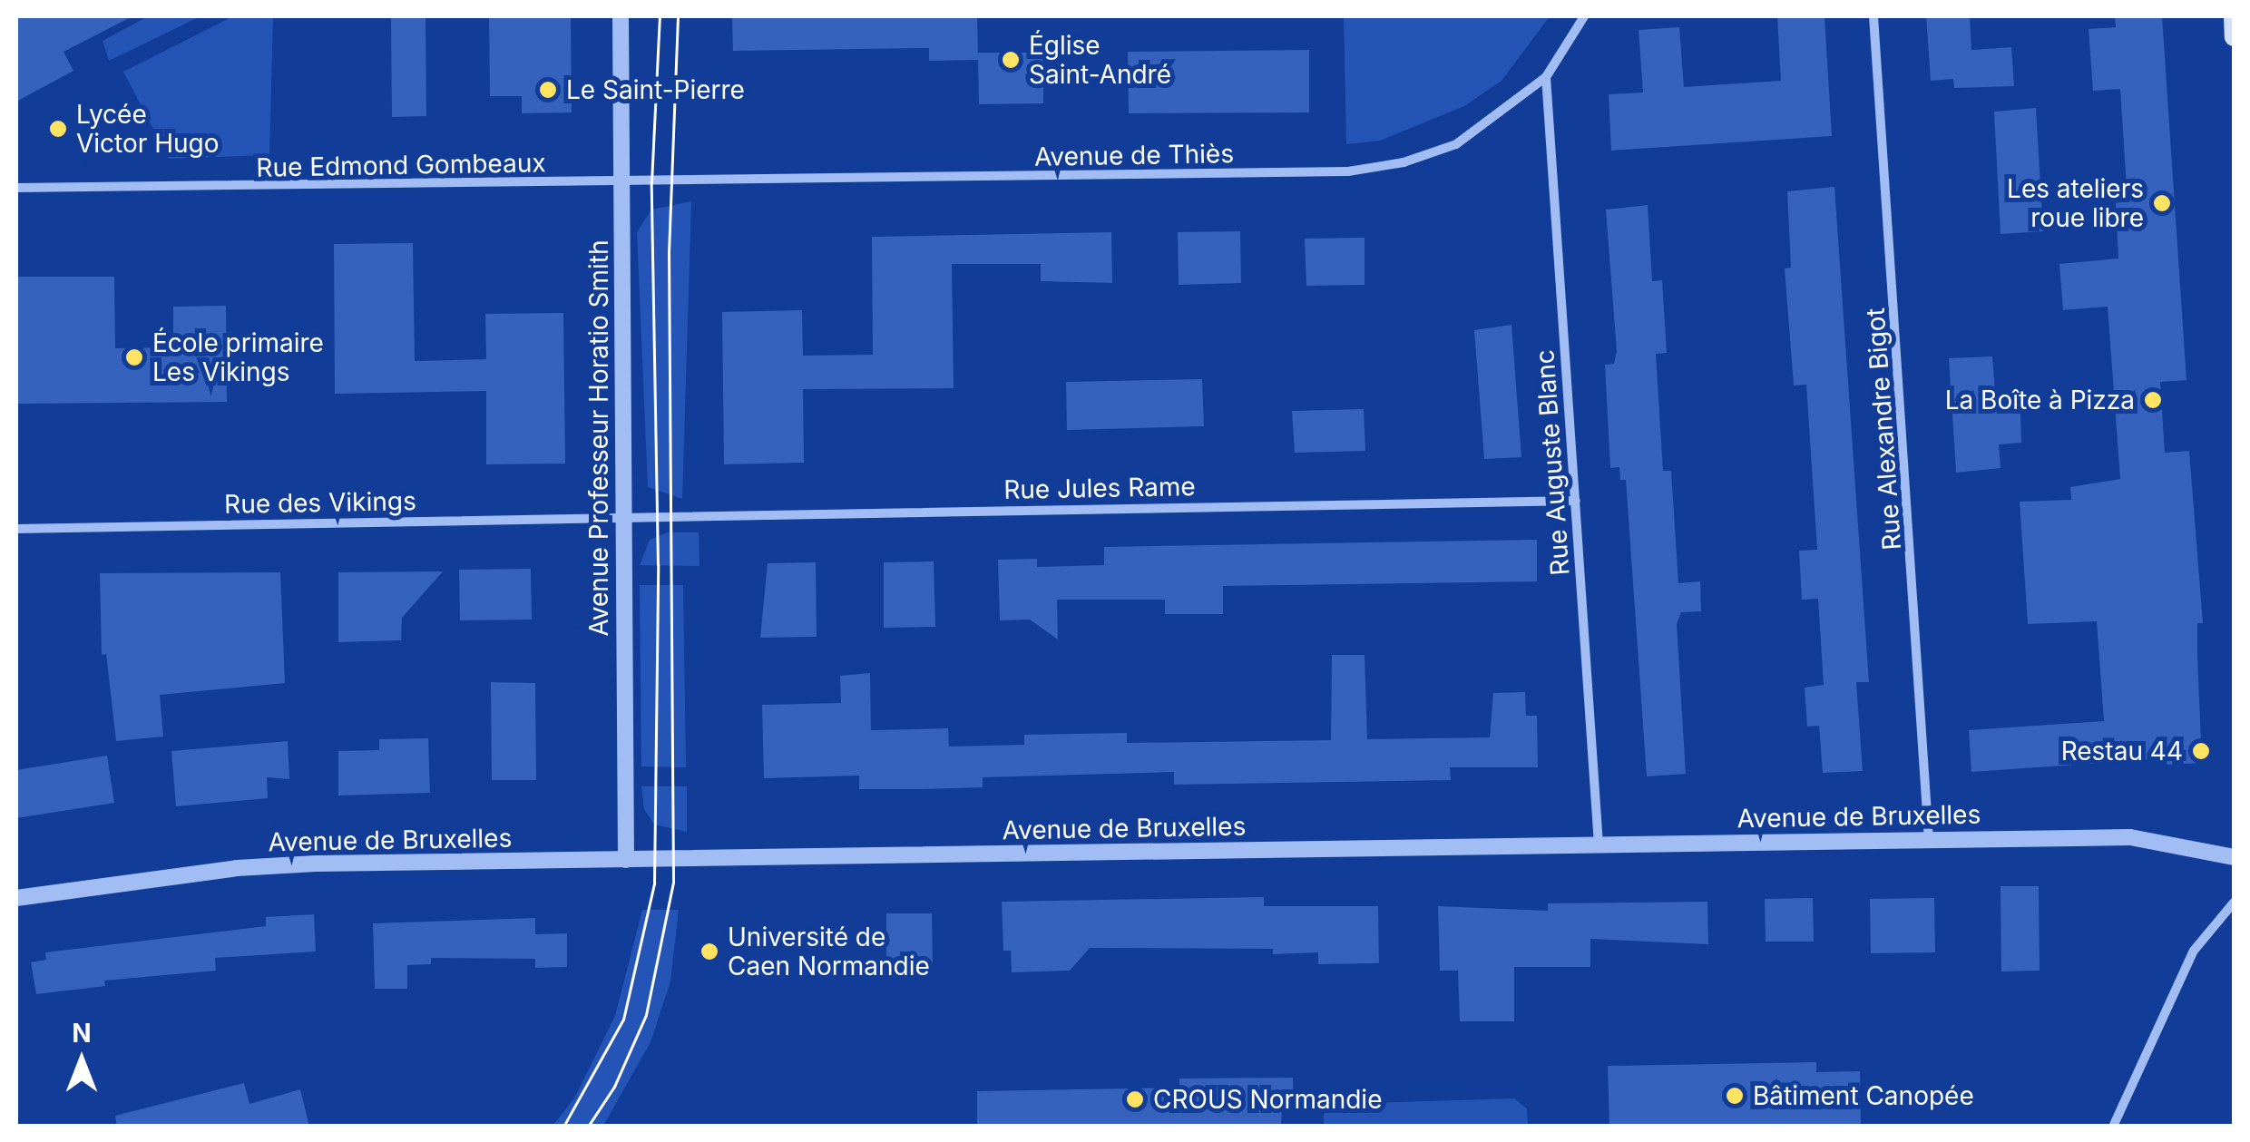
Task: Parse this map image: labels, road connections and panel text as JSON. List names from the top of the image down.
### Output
{
  "streets": {
    "street": [
      "Avenue de Thiès",
      "Rue Edmond Gombeaux",
      "Rue Alexandre Bigot",
      "Avenue Professeur Horatio Smith",
      "Rue Auguste Blanc",
      "Rue Jules Rame",
      "Rue des Vikings",
      "Avenue de Bruxelles"
    ]
  },
  "crossings": [
    ["Avenue de Thiès", "Rue Edmond Gombeaux"],
    ["Avenue de Thiès", "Avenue Professeur Horatio Smith"],
    ["Avenue de Thiès", "Rue Auguste Blanc"],
    ["Rue Edmond Gombeaux", "Avenue Professeur Horatio Smith"],
    ["Rue Alexandre Bigot", "Avenue de Bruxelles"],
    ["Avenue Professeur Horatio Smith", "Rue Jules Rame"],
    ["Avenue Professeur Horatio Smith", "Rue des Vikings"],
    ["Avenue Professeur Horatio Smith", "Avenue de Bruxelles"],
    ["Rue Auguste Blanc", "Rue Jules Rame"],
    ["Rue Auguste Blanc", "Avenue de Bruxelles"],
    ["Rue Jules Rame", "Rue des Vikings"]
  ],
  "places": [
    "Église Saint-André",
    "Le Saint-Pierre",
    "Lycée Victor Hugo",
    "Les ateliers roue libre",
    "École primaire Les Vikings",
    "La Boîte à Pizza",
    "Restau 44",
    "Université de Caen Normandie",
    "Bâtiment Canopée",
    "CROUS Normandie"
  ],
  "north": "top"
}
